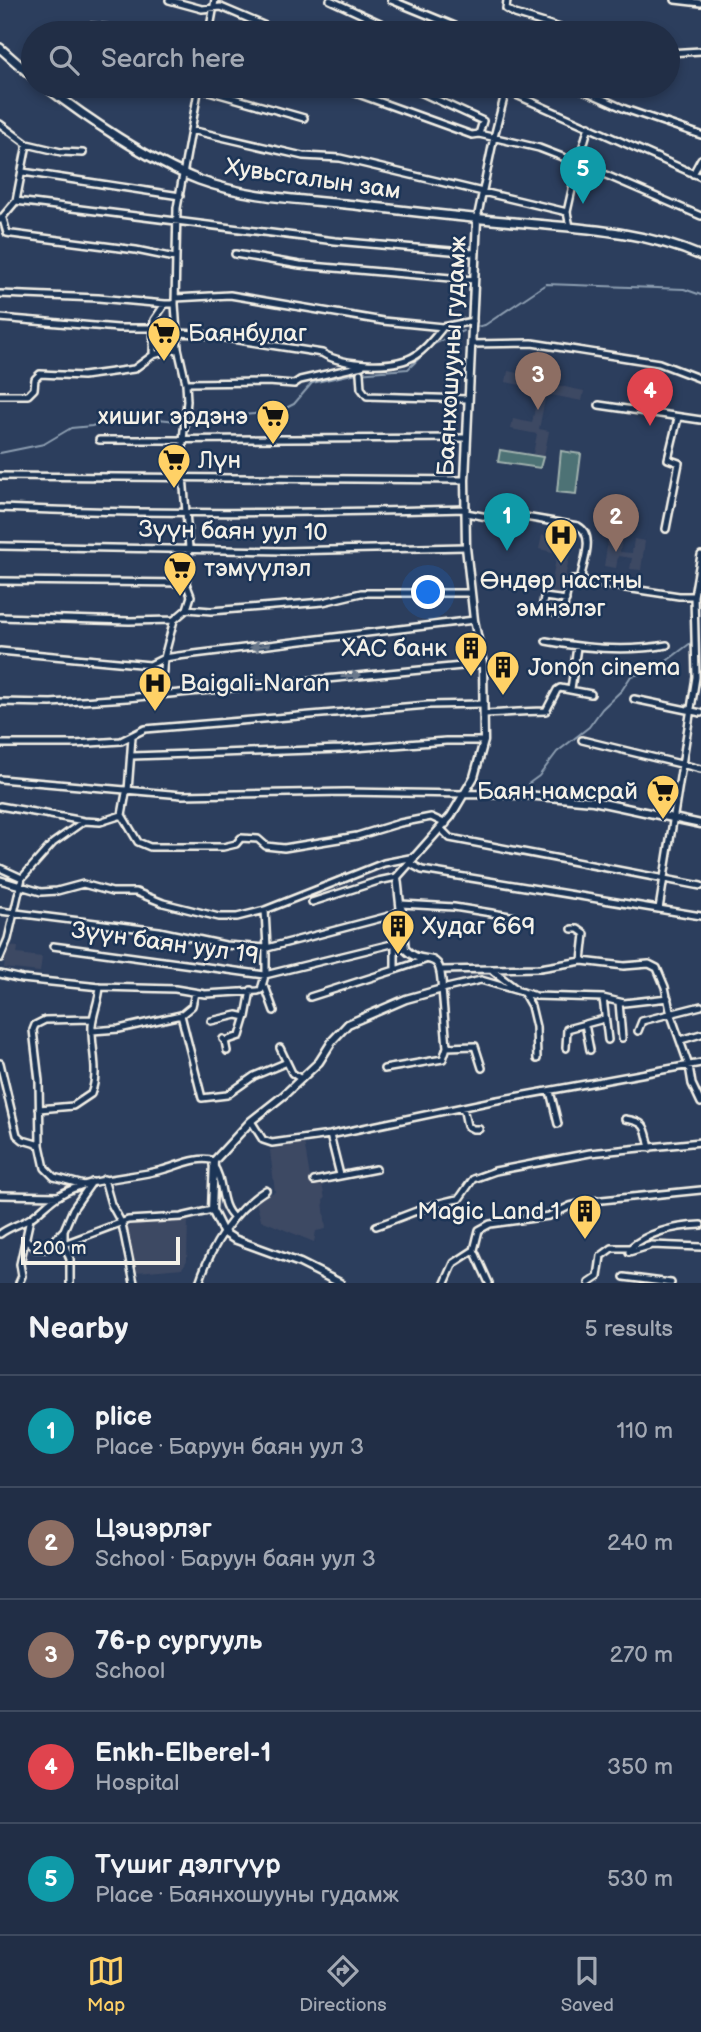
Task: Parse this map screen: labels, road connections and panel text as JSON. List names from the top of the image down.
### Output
{
  "streets": {
    "main road": ["Хувьсгалын зам", "Баянхошууны гудамж"],
    "street": ["Зүүн баян уул 10", "Зүүн баян уул 19"]
  },
  "crossings": [
    ["Хувьсгалын зам", "Баянхошууны гудамж"],
    ["Баянхошууны гудамж", "Зүүн баян уул 10"]
  ],
  "places": {
    "supermarket": [
      "Баянбулаг",
      "хишиг эрдэнэ",
      "Лүн",
      "тэмүүлэл",
      "Баян намсрай"
    ],
    "hospital": ["Өндөр настны эмнэлэг", "Baigali-Naran"],
    "building": [
      "ХАС банк",
      "Jonon cinema",
      "Худаг 669",
      "Magic Land 1"
    ]
  },
  "scale_bar": "200 m",
  "page": {
    "search": "Search here",
    "pins": [
      "5",
      "3",
      "4",
      "1",
      "2"
    ],
    "scale": "200 m",
    "heading": ["Nearby", "5 results"],
    "list": [
      {
        "mark": "1",
        "name": "plice",
        "note": "Place · Баруун баян уул 3",
        "value": "110 m"
      },
      {
        "mark": "2",
        "name": "Цэцэрлэг",
        "note": "School · Баруун баян уул 3",
        "value": "240 m"
      },
      {
        "mark": "3",
        "name": "76-р сургууль",
        "note": "School",
        "value": "270 m"
      },
      {
        "mark": "4",
        "name": "Enkh-Elberel-1",
        "note": "Hospital",
        "value": "350 m"
      },
      {
        "mark": "5",
        "name": "Түшиг дэлгүүр",
        "note": "Place · Баянхошууны гудамж",
        "value": "530 m"
      }
    ],
    "nav": ["Map", "Directions", "Saved"]
  }
}
